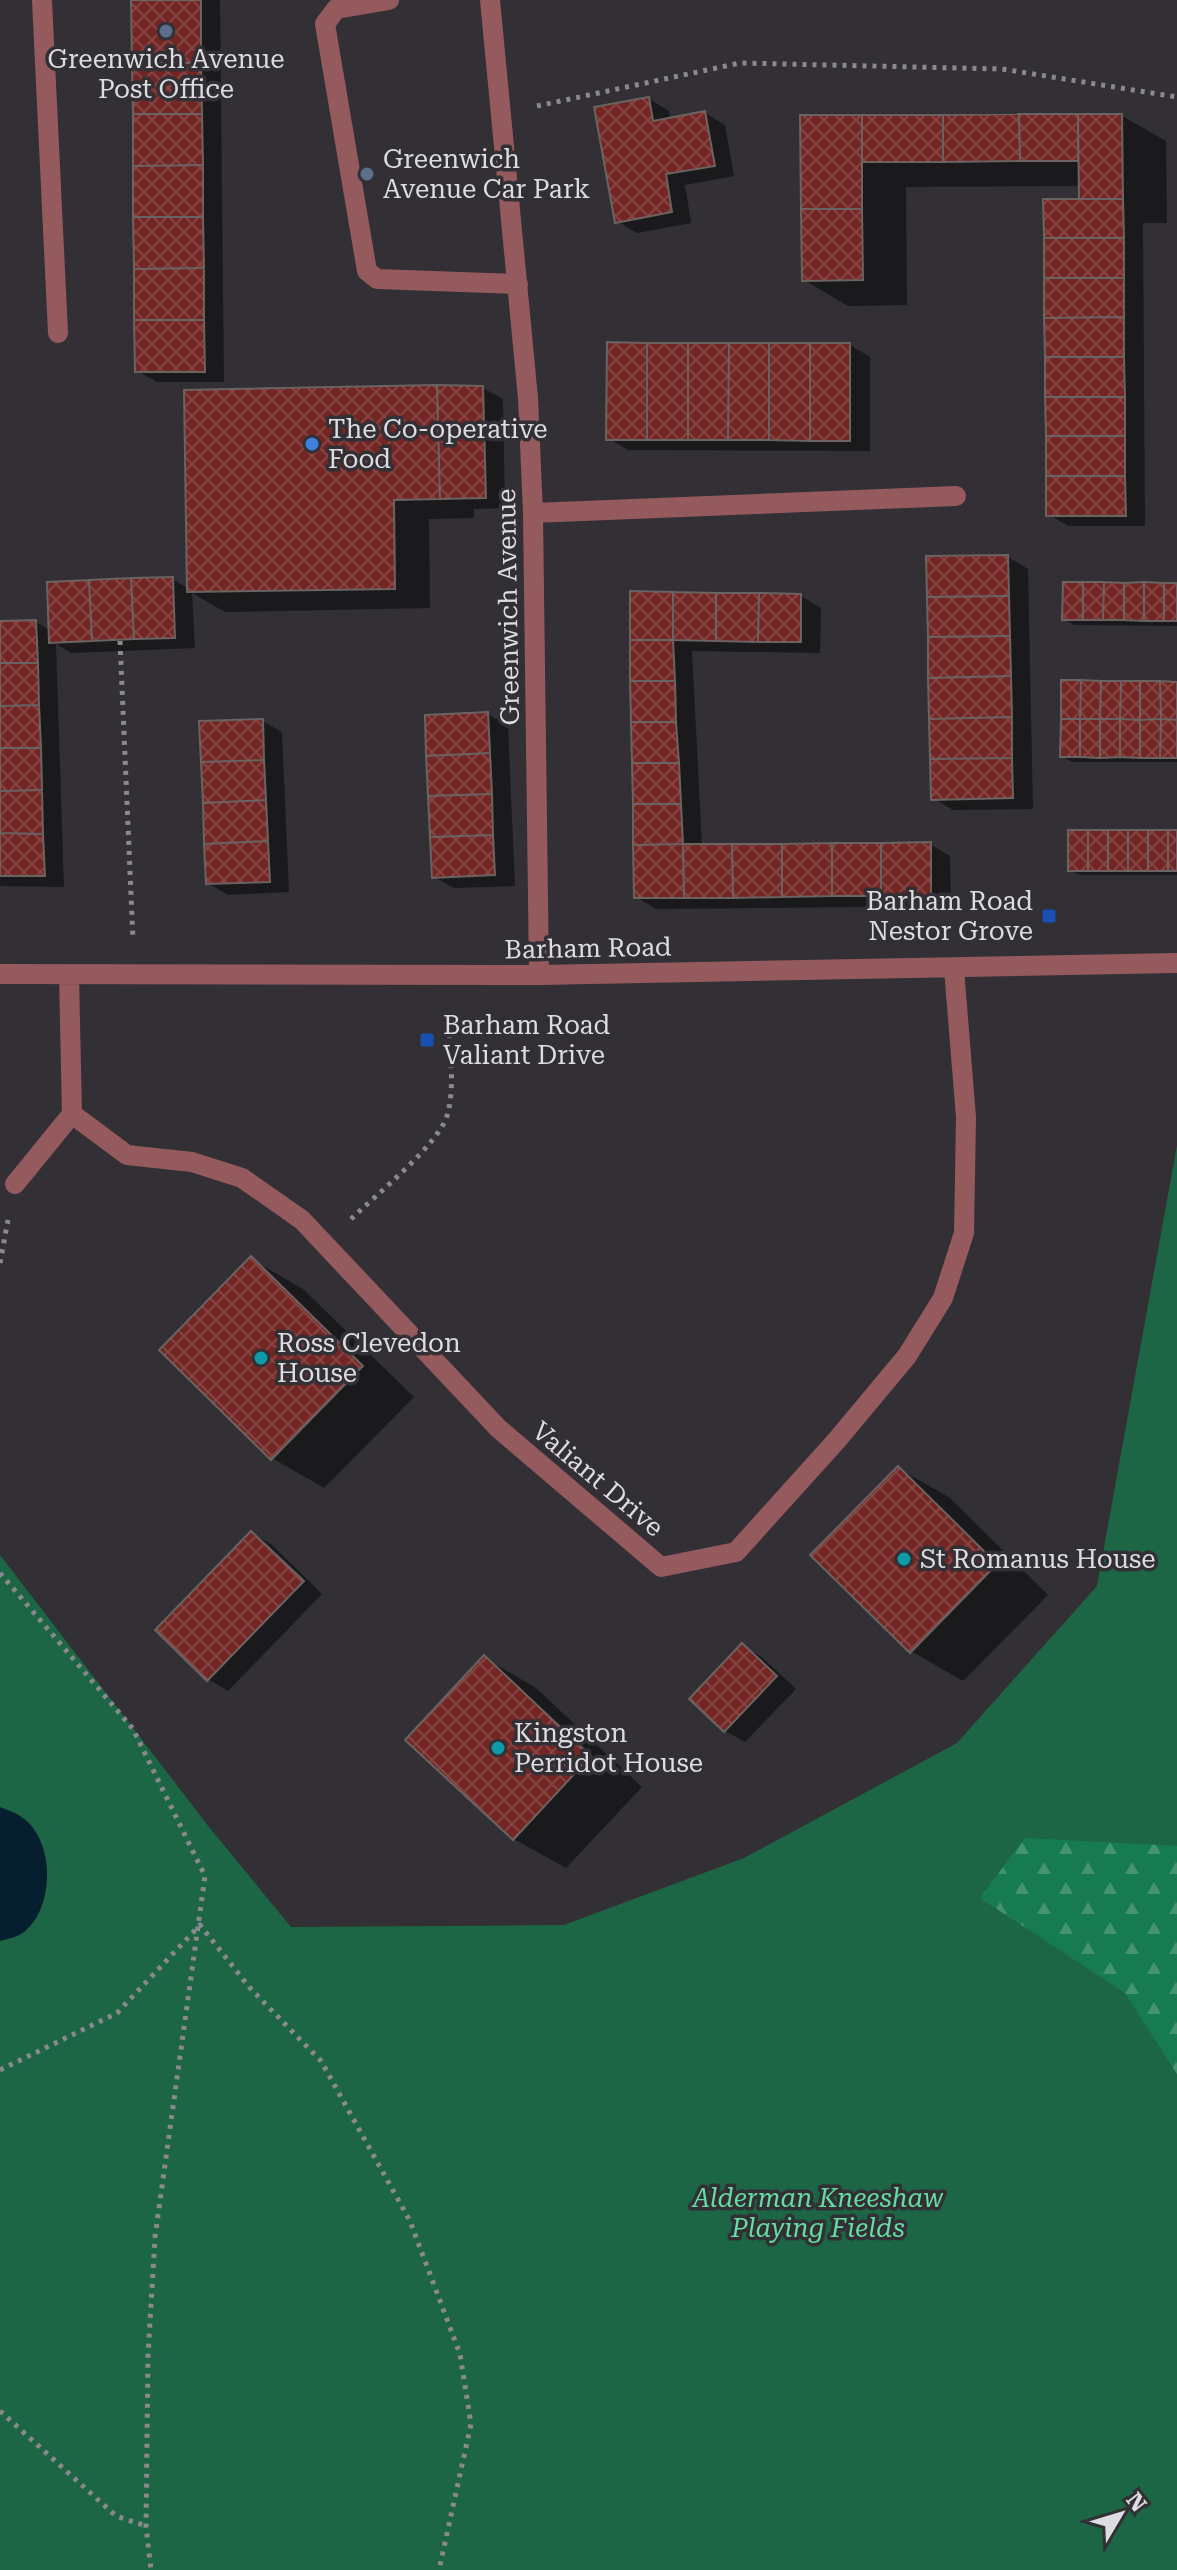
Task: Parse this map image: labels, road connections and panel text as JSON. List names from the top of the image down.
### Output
{
  "streets": {
    "street": ["Greenwich Avenue", "Barham Road", "Valiant Drive"]
  },
  "crossings": [
    ["Greenwich Avenue", "Barham Road"],
    ["Barham Road", "Valiant Drive"]
  ],
  "parks": ["Alderman Kneeshaw Playing Fields"],
  "places": {
    "other": [
      "Greenwich Avenue Post Office",
      "Greenwich Avenue Car Park",
      "The Co-operative Food",
      "Ross Clevedon House",
      "St Romanus House",
      "Kingston Perridot House"
    ],
    "transit": ["Barham Road Nestor Grove", "Barham Road Valiant Drive"]
  },
  "north": "top right"
}
